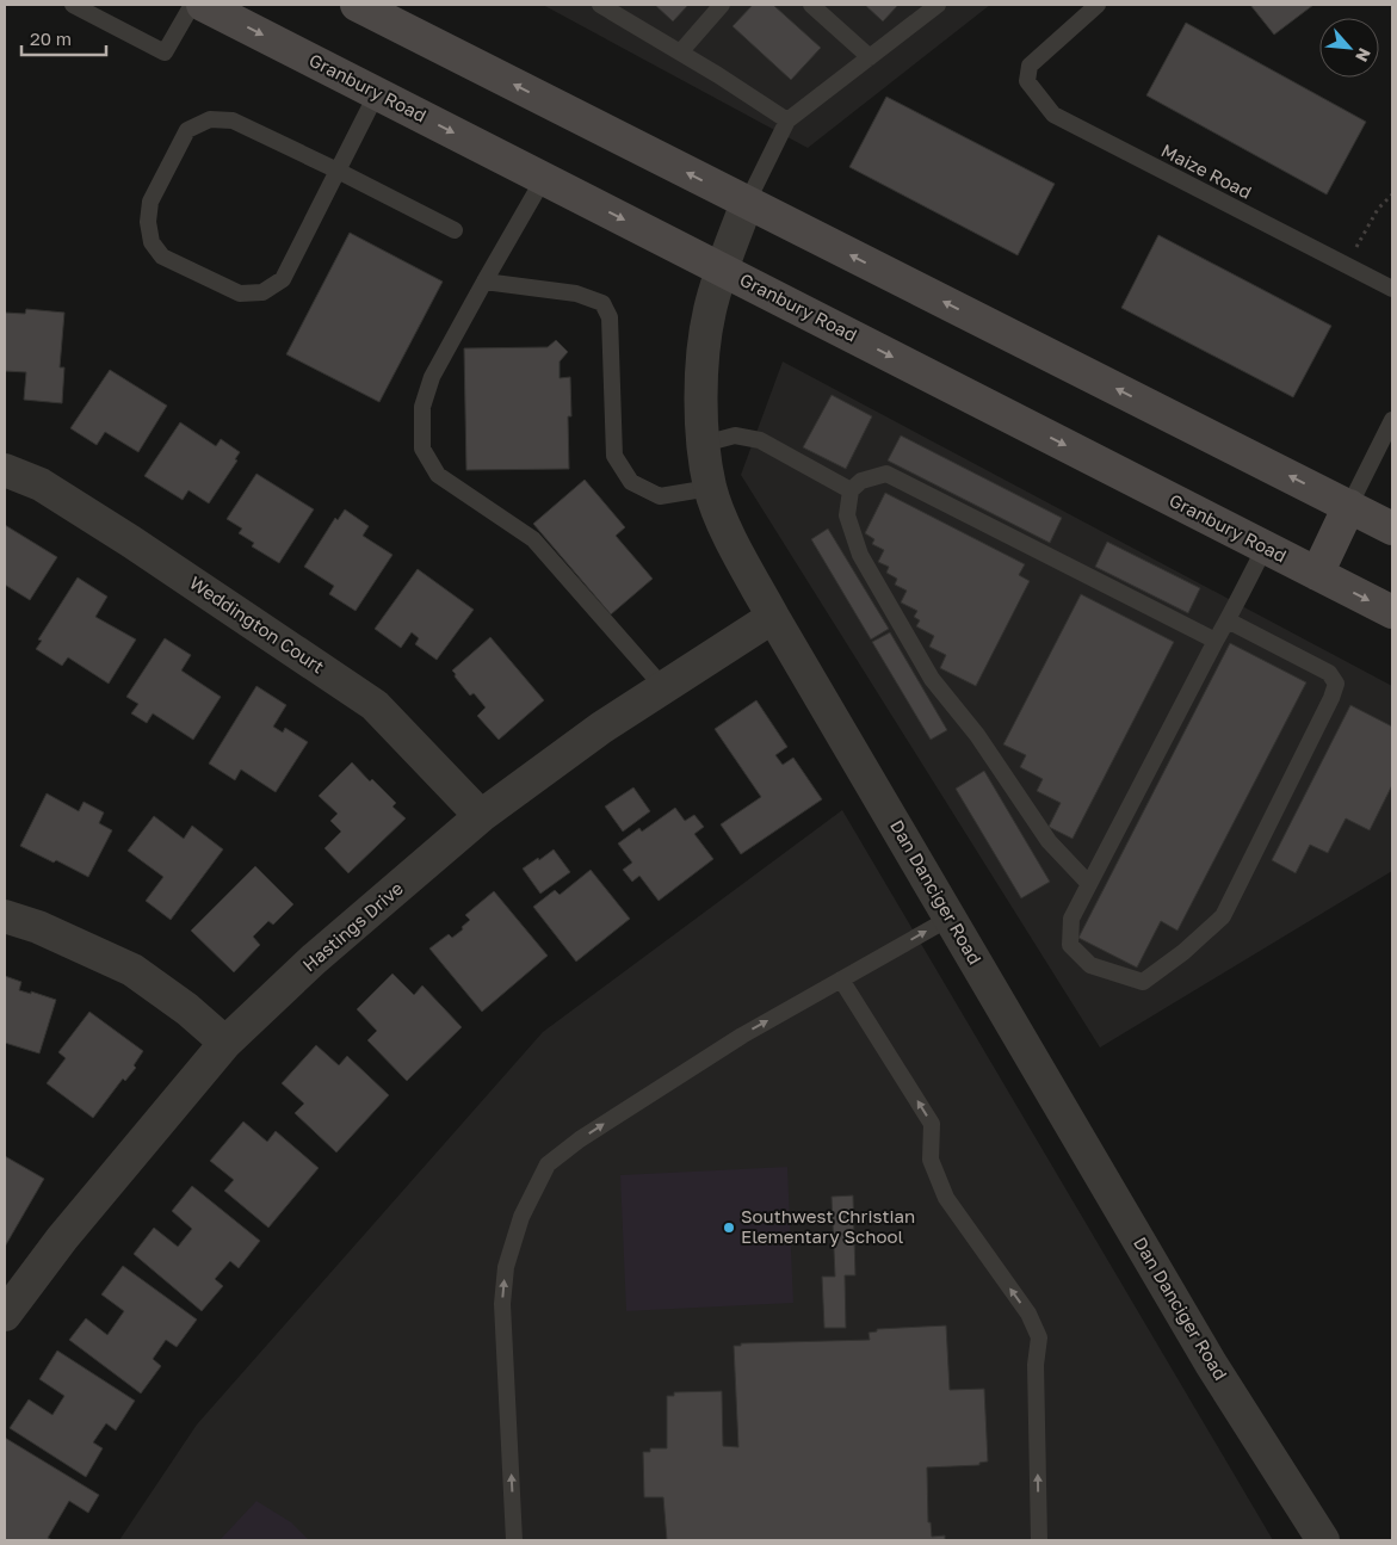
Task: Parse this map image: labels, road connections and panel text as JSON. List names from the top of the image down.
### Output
{
  "streets": {
    "main road": ["Granbury Road"],
    "street": ["Weddington Court", "Dan Danciger Road", "Hastings Drive"],
    "lane": ["Maize Road"]
  },
  "crossings": [
    ["Granbury Road", "Dan Danciger Road"],
    ["Weddington Court", "Hastings Drive"],
    ["Dan Danciger Road", "Hastings Drive"]
  ],
  "places": ["Southwest Christian Elementary School"],
  "scale_bar": "20 m",
  "north": "bottom right"
}
